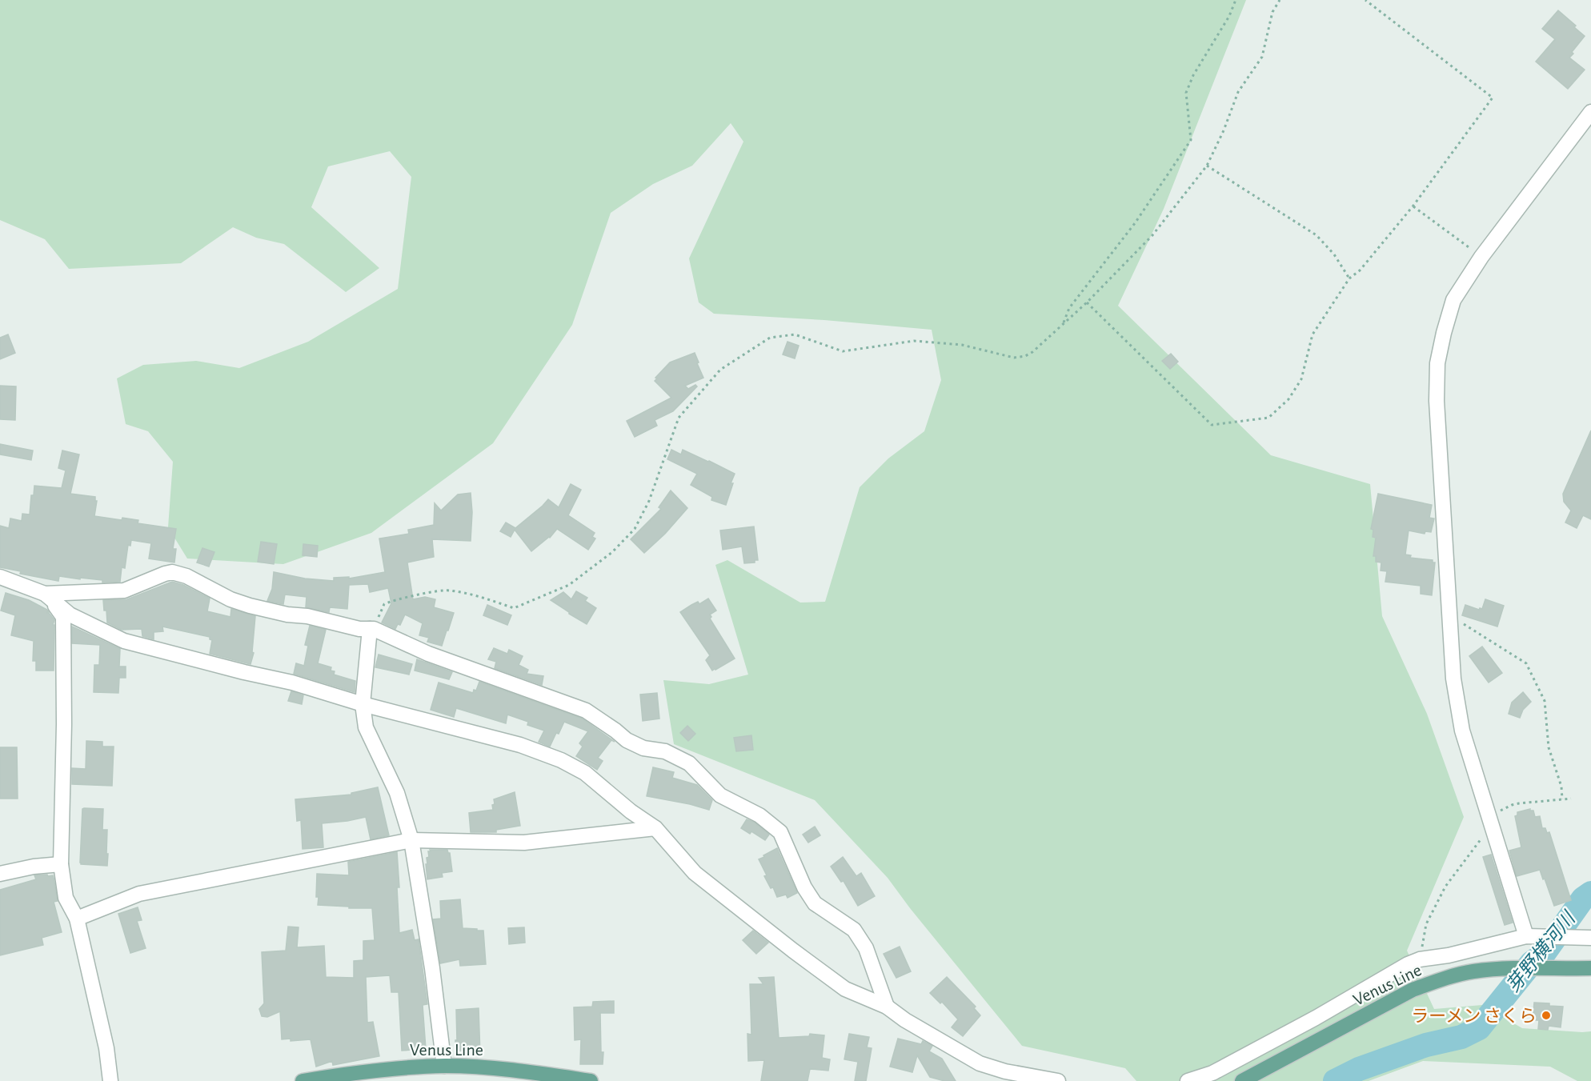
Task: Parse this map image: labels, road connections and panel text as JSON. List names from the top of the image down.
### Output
{
  "streets": {
    "main road": ["Venus Line"]
  },
  "water": ["芽野横河川"],
  "places": ["ラーメン さくら"]
}
